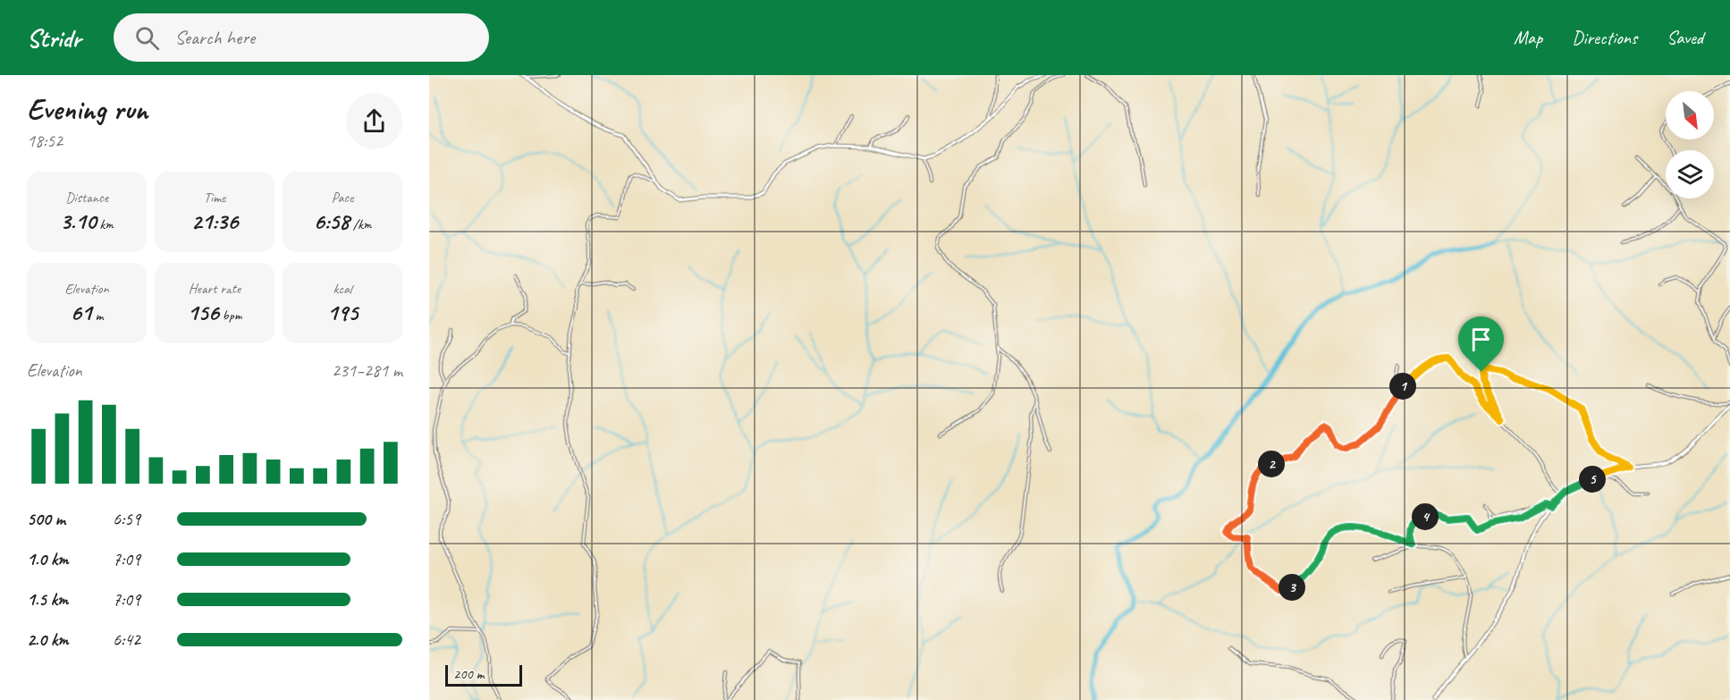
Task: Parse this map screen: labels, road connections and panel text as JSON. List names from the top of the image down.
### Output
{
  "scale_bar": "200 m",
  "north": "bottom right",
  "page": {
    "header": "Stridr",
    "search": "Search here",
    "nav": ["Map", "Directions", "Saved"],
    "heading": ["Evening run", "18:52"],
    "stats": [
      ["Distance", "3.10 km"],
      ["Time", "21:36"],
      ["Pace", "6:58 /km"],
      ["Elevation", "61 m"],
      ["Heart rate", "156 bpm"],
      ["kcal", "195"]
    ],
    "chart": ["Elevation", "231–281 m"],
    "pins": [
      "1",
      "2",
      "5",
      "4",
      "3"
    ],
    "list": [
      {
        "name": "500 m",
        "note": "6:59"
      },
      {
        "name": "1.0 km",
        "note": "7:09"
      },
      {
        "name": "1.5 km",
        "note": "7:09"
      },
      {
        "name": "2.0 km",
        "note": "6:42"
      }
    ],
    "scale": "200 m"
  }
}
